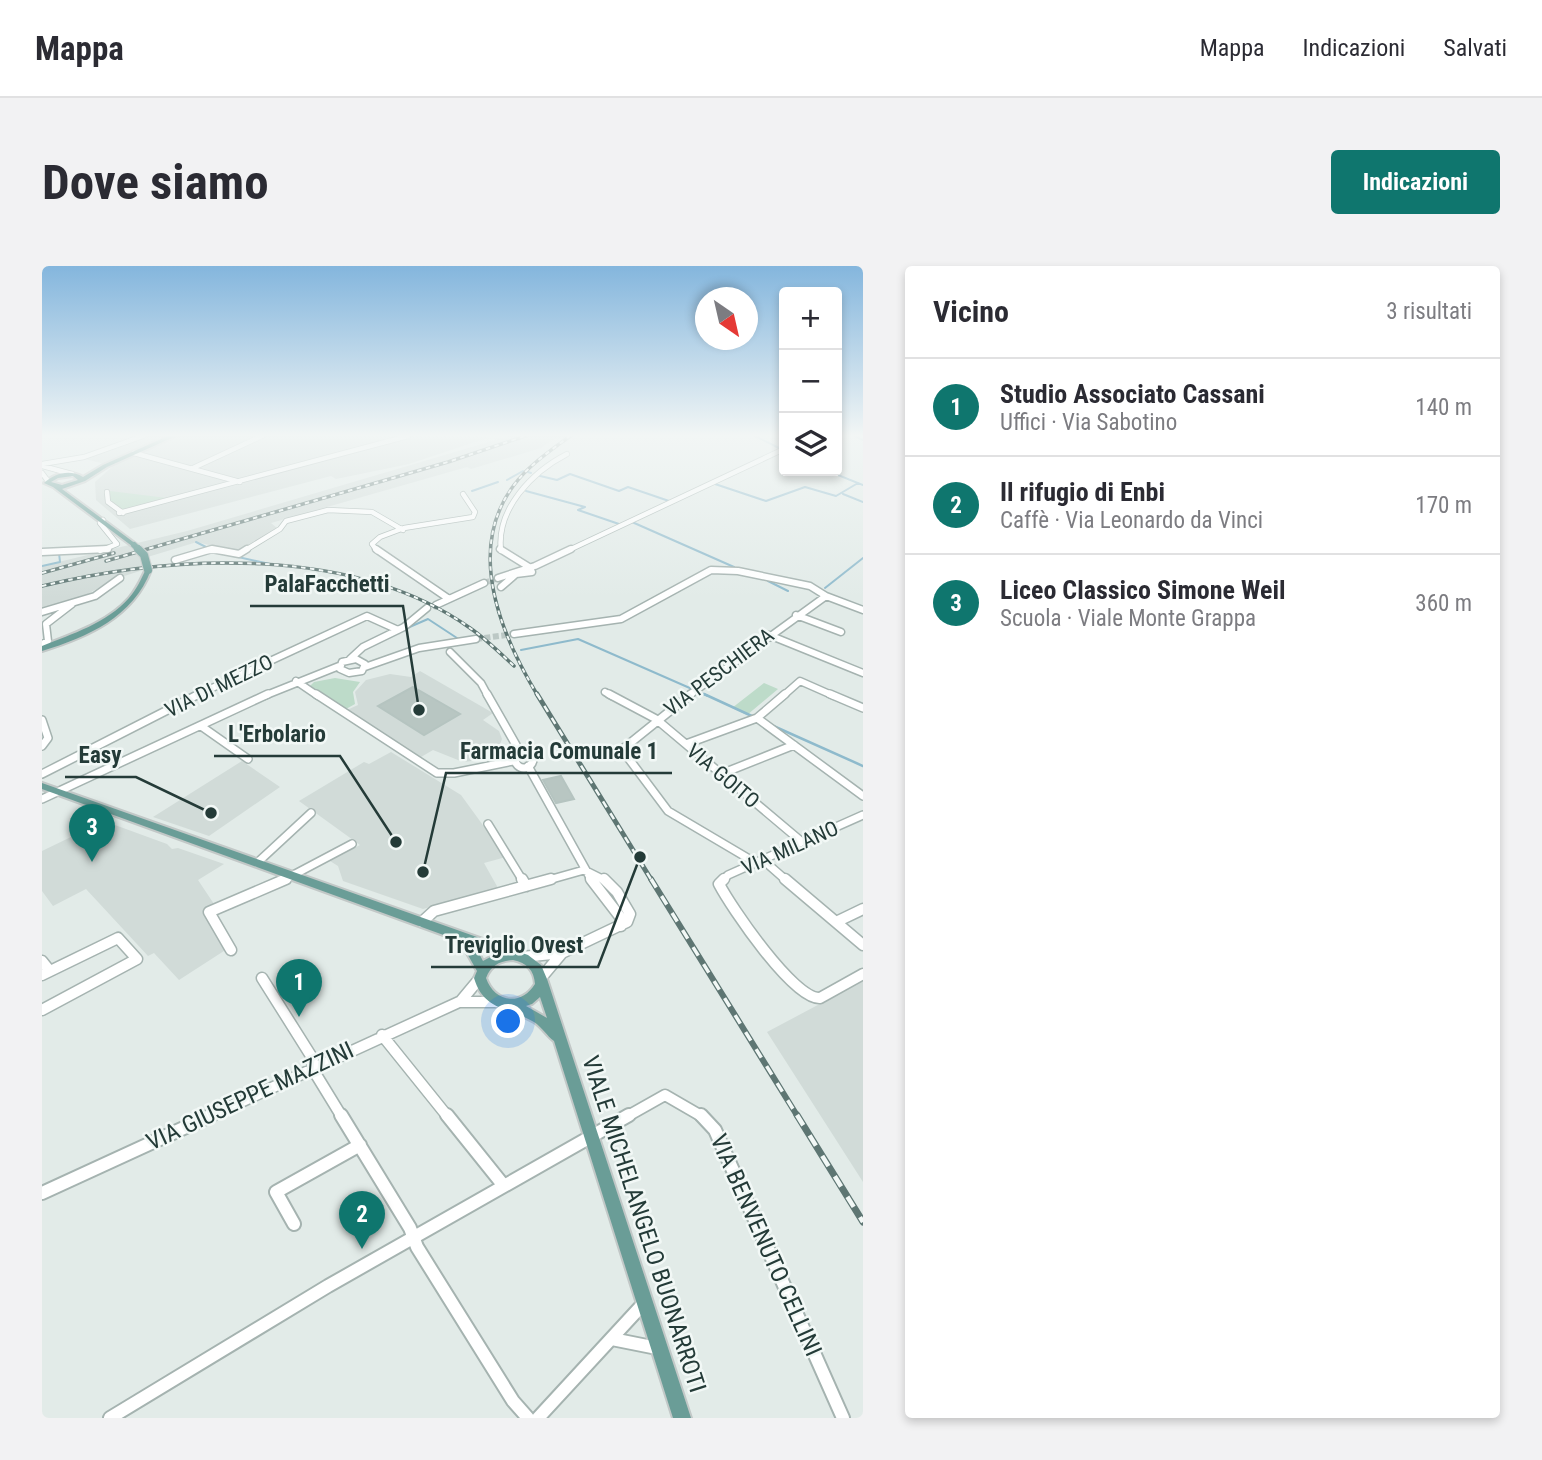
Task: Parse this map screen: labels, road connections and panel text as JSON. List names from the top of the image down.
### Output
{
  "streets": {
    "main road": ["VIALE MICHELANGELO BUONARROTI"],
    "street": [
      "VIA PESCHIERA",
      "VIA DI MEZZO",
      "VIA GOITO",
      "VIA MILANO",
      "VIA GIUSEPPE MAZZINI",
      "VIA BENVENUTO CELLINI"
    ]
  },
  "crossings": [
    ["VIA PESCHIERA", "VIA GOITO"],
    ["VIA PESCHIERA", "VIA MILANO"],
    ["VIA GOITO", "VIA MILANO"],
    ["VIA GIUSEPPE MAZZINI", "VIALE MICHELANGELO BUONARROTI"],
    ["VIALE MICHELANGELO BUONARROTI", "VIA BENVENUTO CELLINI"]
  ],
  "places": [
    "PalaFacchetti",
    "Easy",
    "L'Erbolario",
    "Treviglio Ovest",
    "Farmacia Comunale 1"
  ],
  "north": "bottom right",
  "page": {
    "header": "Mappa",
    "nav": ["Mappa", "Indicazioni", "Salvati"],
    "buttons": "Indicazioni",
    "title": "Dove siamo",
    "heading": ["Vicino", "3 risultati"],
    "map_buttons": ["+", "−"],
    "list": [
      {
        "mark": "1",
        "name": "Studio Associato Cassani",
        "note": "Uffici · Via Sabotino",
        "value": "140 m"
      },
      {
        "mark": "2",
        "name": "Il rifugio di Enbi",
        "note": "Caffè · Via Leonardo da Vinci",
        "value": "170 m"
      },
      {
        "mark": "3",
        "name": "Liceo Classico Simone Weil",
        "note": "Scuola · Viale Monte Grappa",
        "value": "360 m"
      }
    ],
    "pins": ["3", "1", "2"]
  }
}
